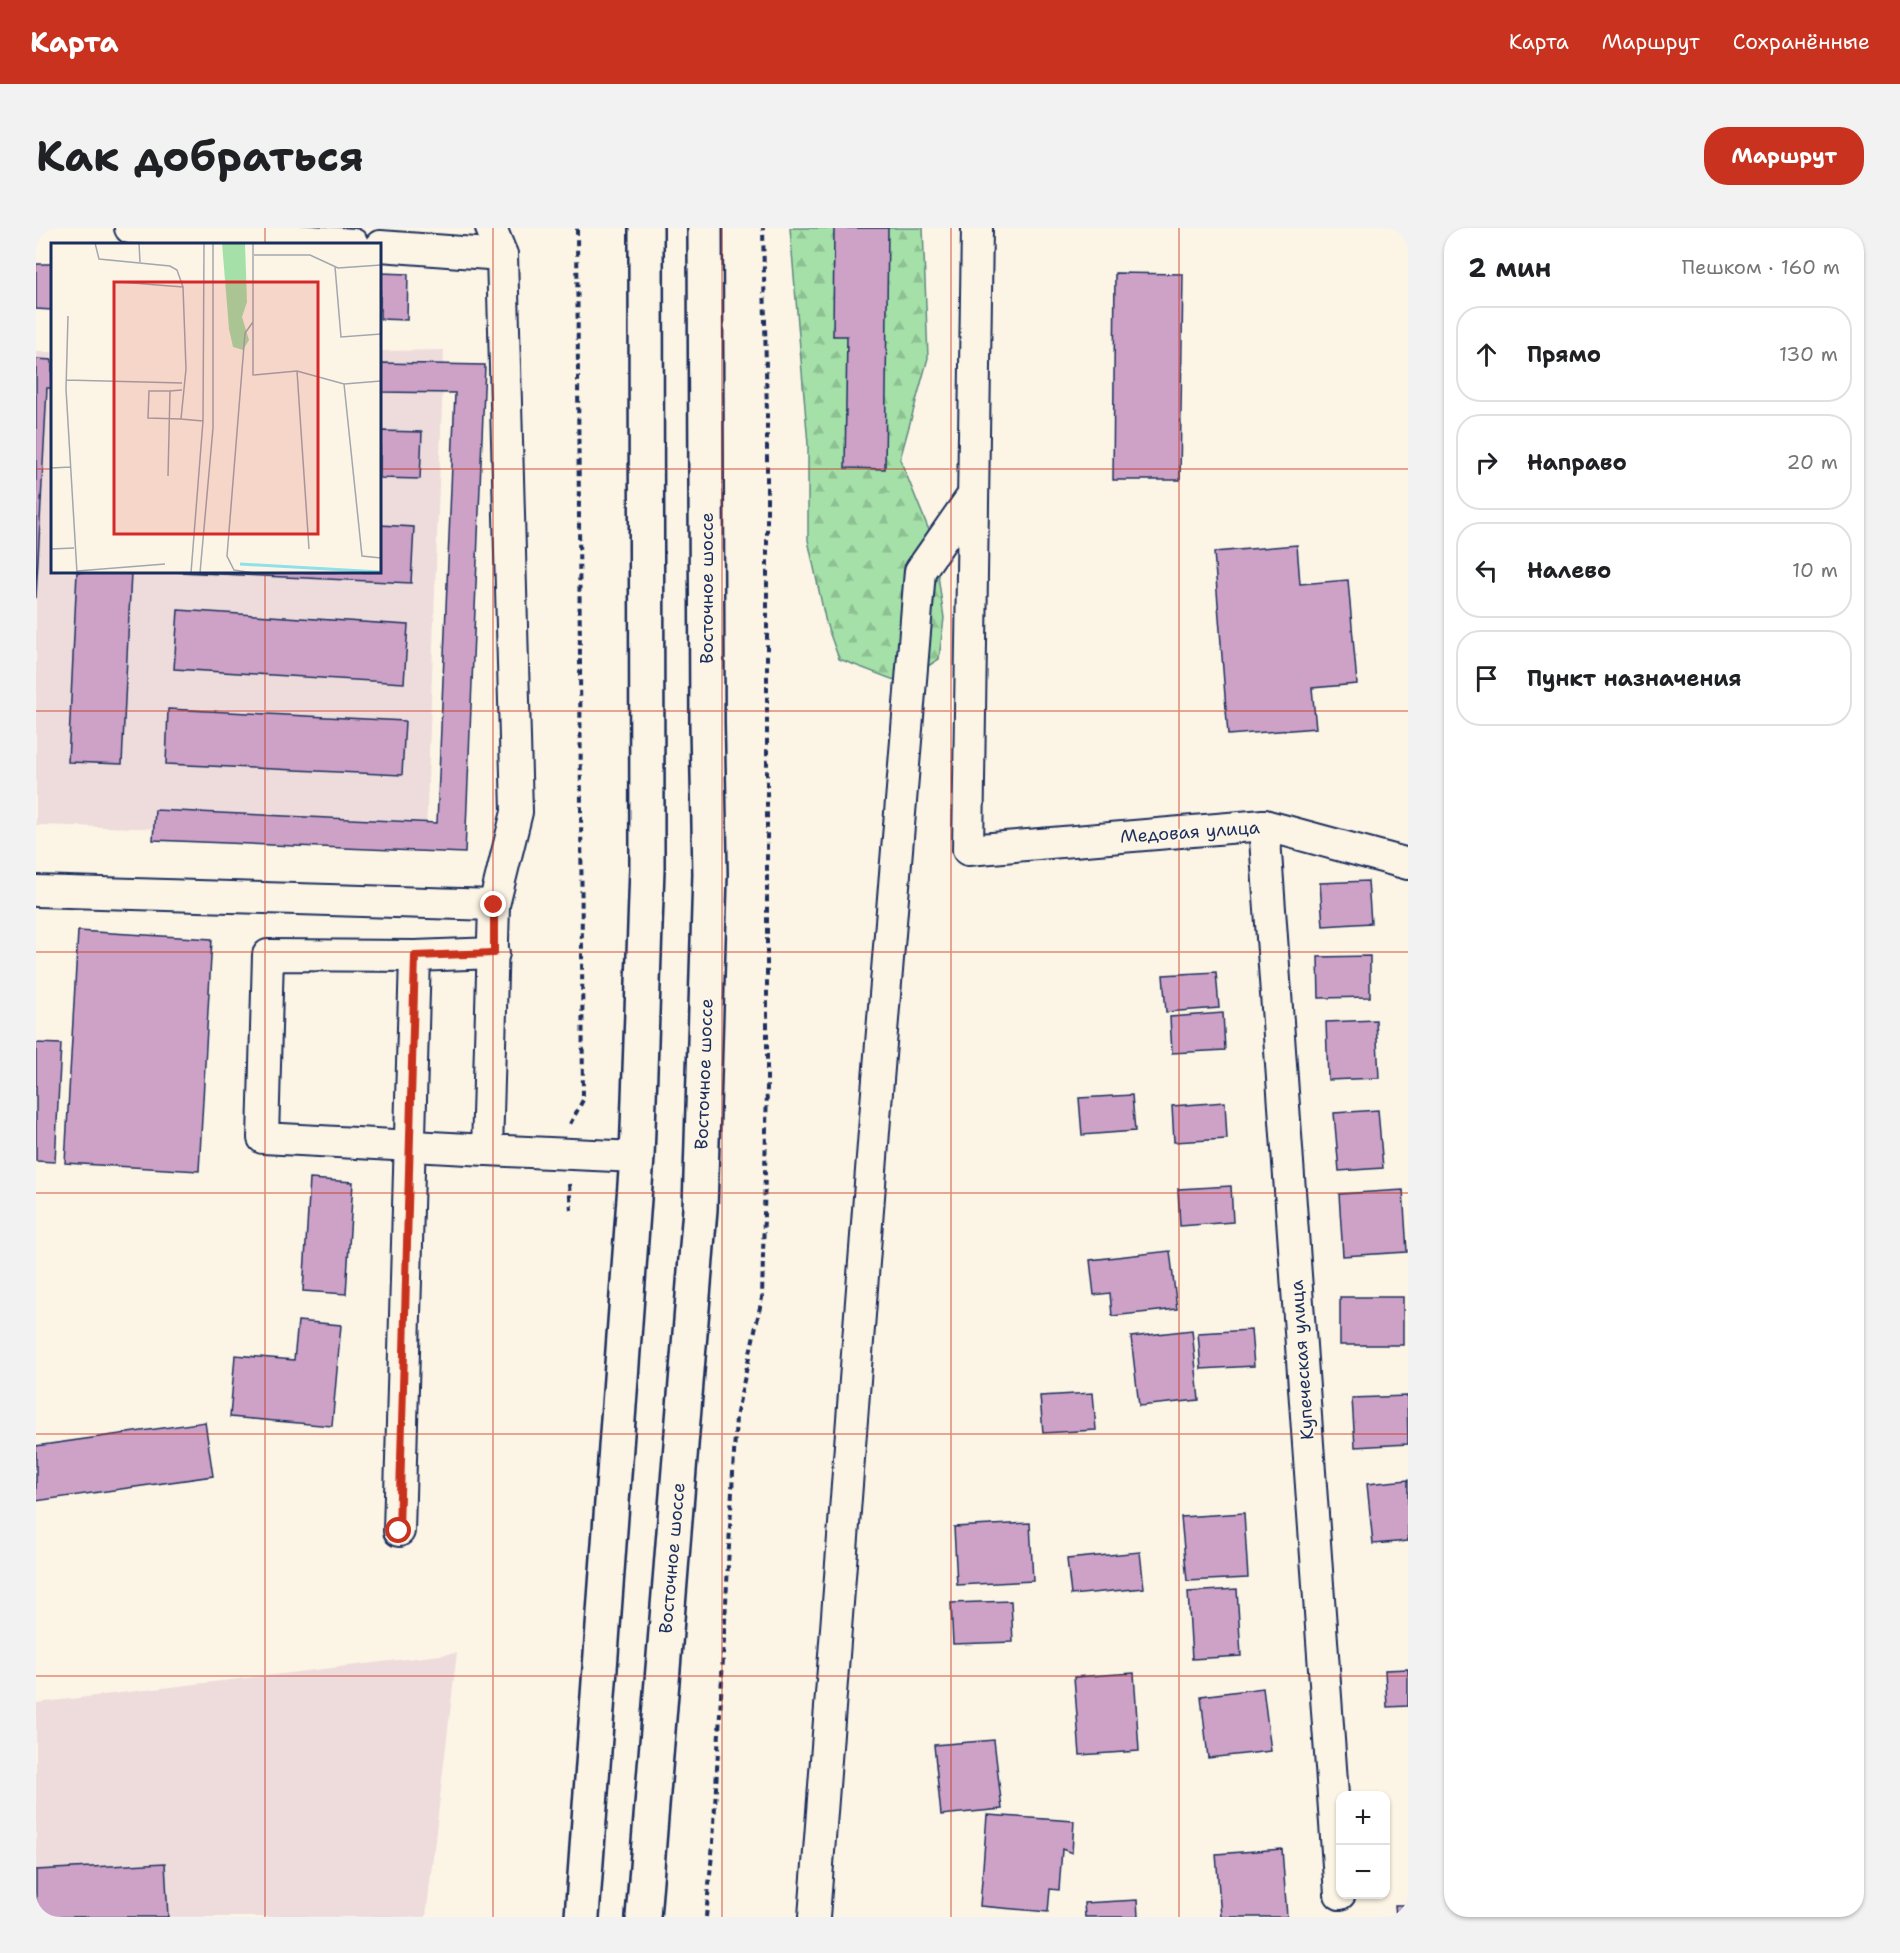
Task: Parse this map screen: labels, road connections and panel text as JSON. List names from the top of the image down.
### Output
{
  "streets": {
    "highway": ["Восточное шоссе"],
    "street": ["Медовая улица", "Купеческая улица"]
  },
  "crossings": [
    ["Медовая улица", "Купеческая улица"]
  ],
  "page": {
    "header": "Карта",
    "nav": ["Карта", "Маршрут", "Сохранённые"],
    "buttons": "Маршрут",
    "title": "Как добраться",
    "heading": ["2 мин", "Пешком · 160 m"],
    "list": [
      ["Прямо", "130 m"],
      ["Направо", "20 m"],
      ["Налево", "10 m"],
      "Пункт назначения"
    ],
    "map_buttons": ["+", "−"]
  }
}
